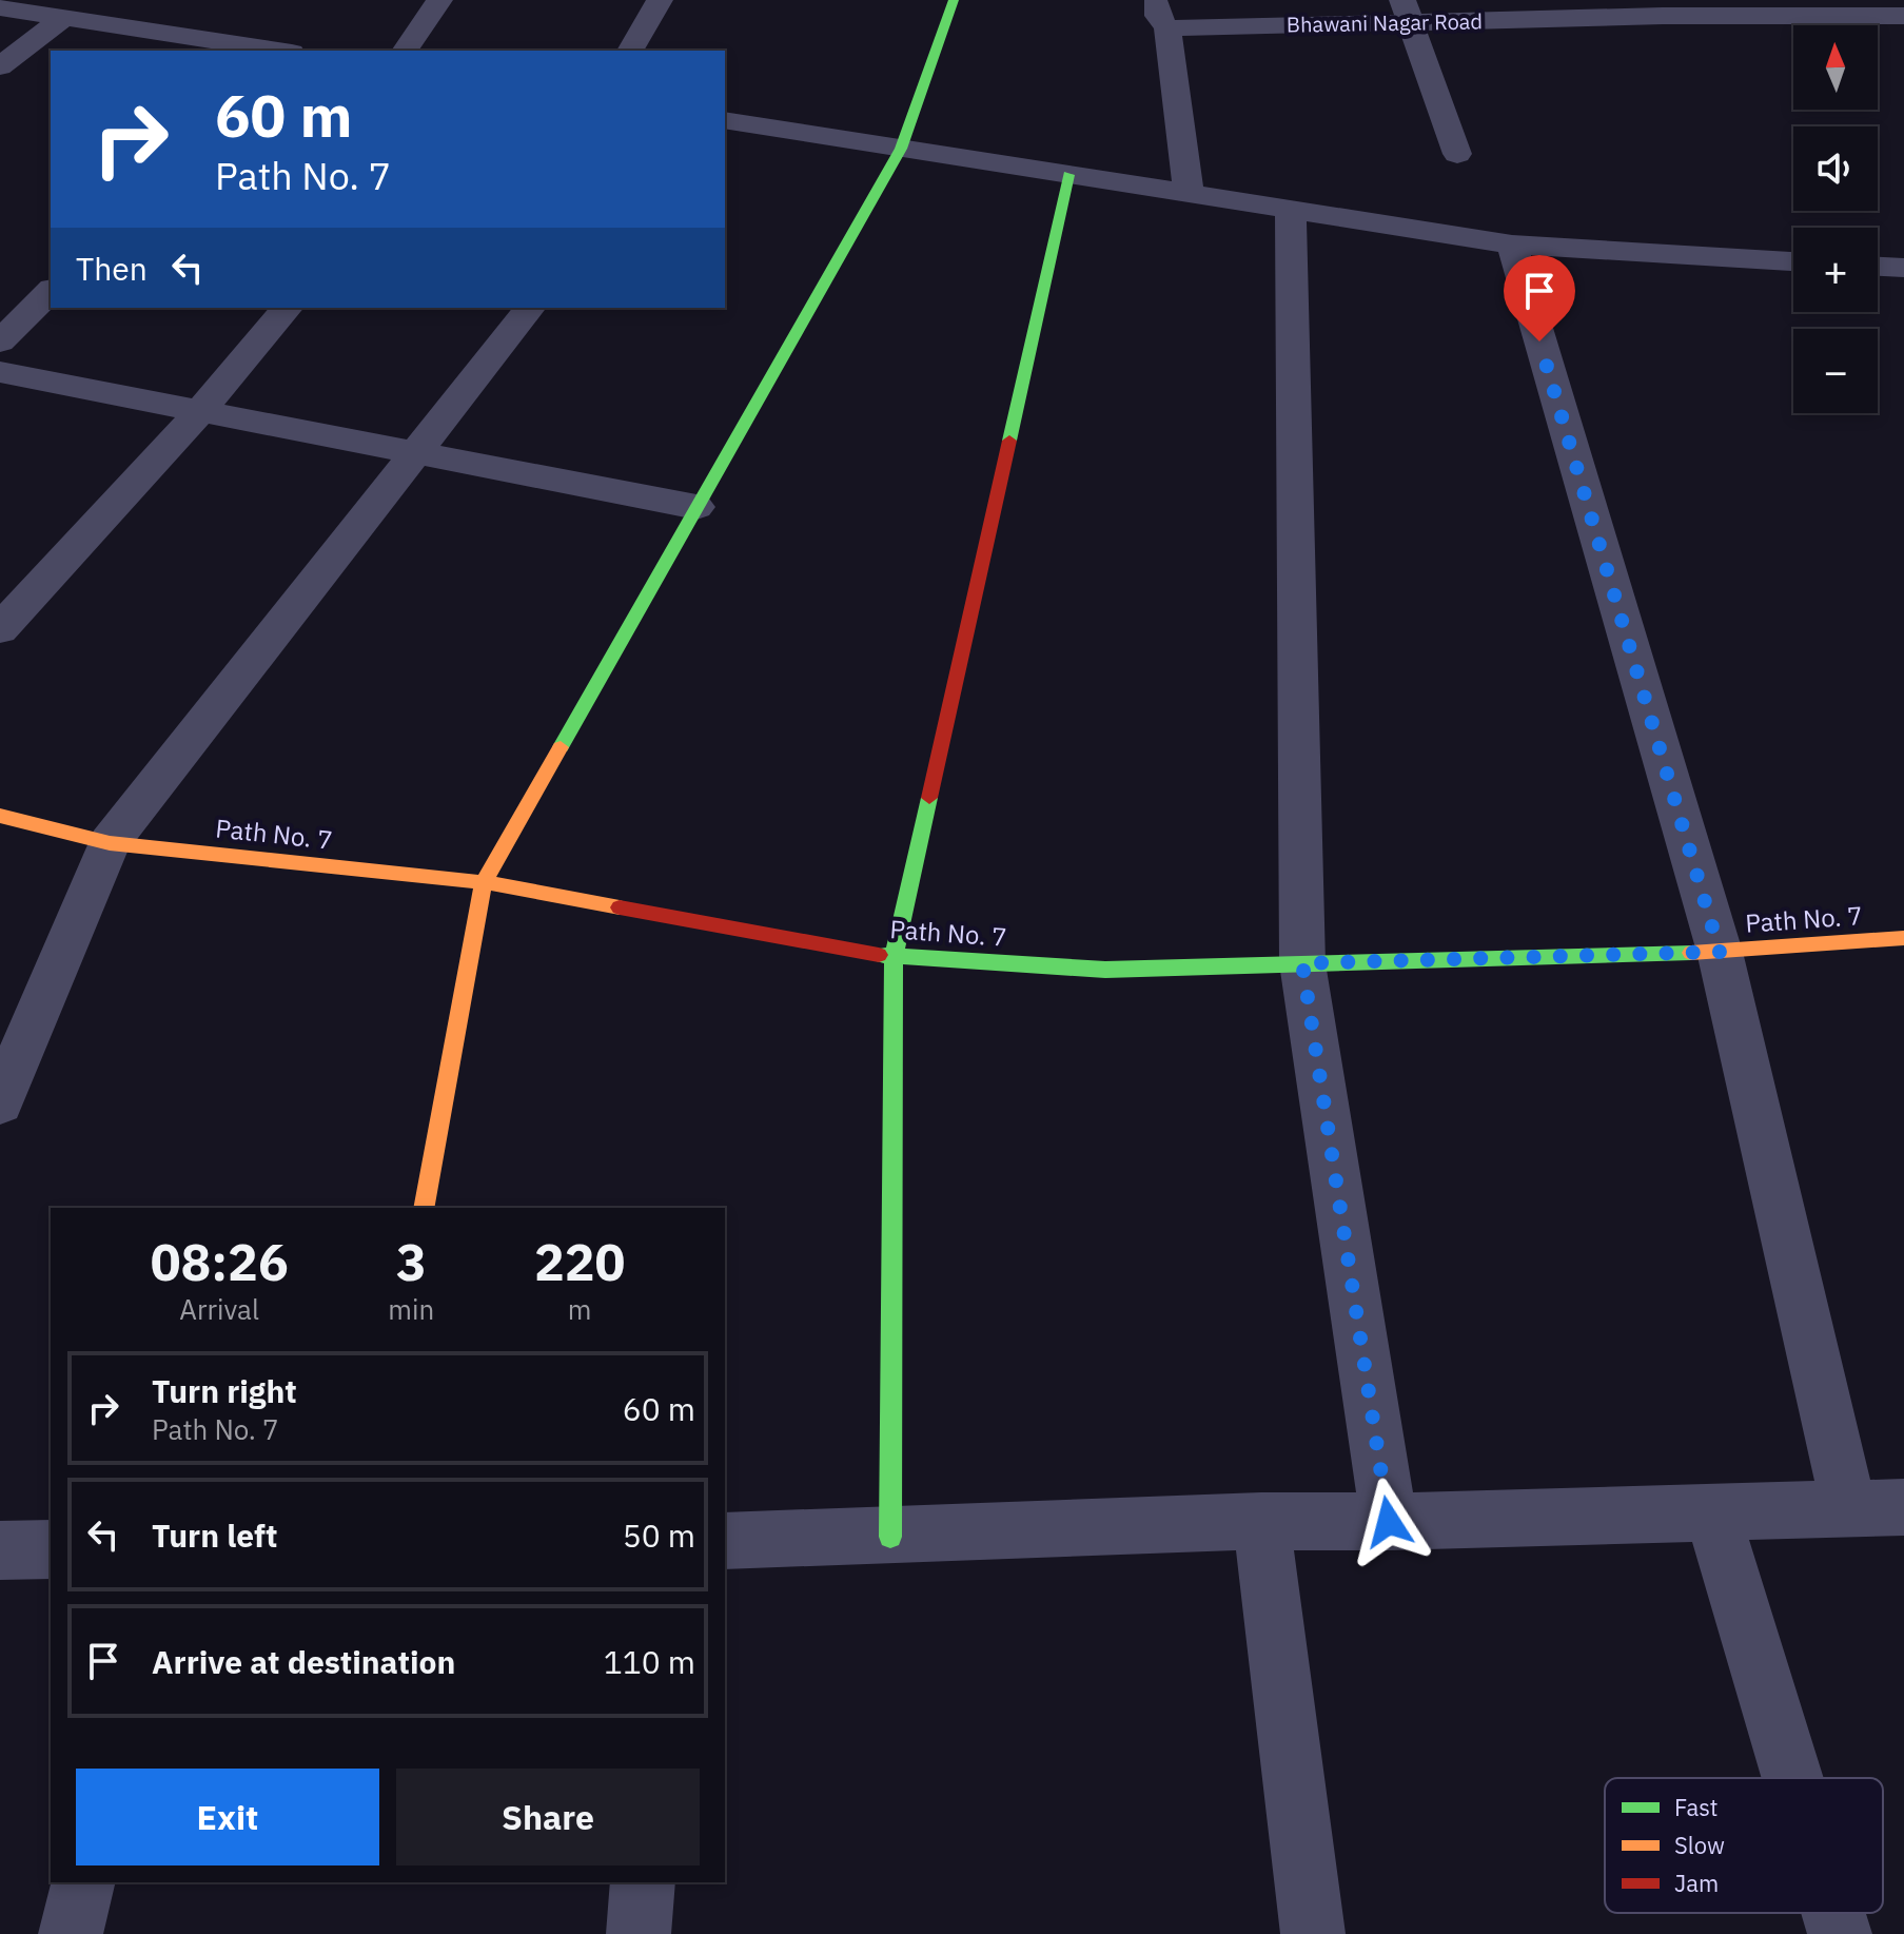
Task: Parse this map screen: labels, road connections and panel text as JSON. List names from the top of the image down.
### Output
{
  "streets": {
    "street": ["Bhawani Nagar Road", "Path No. 7"]
  },
  "legend": ["Fast", "Slow", "Jam"],
  "north": "top",
  "page": {
    "map_buttons": ["+", "−"],
    "turn": ["60 m", "Path No. 7"],
    "then": "Then",
    "eta": [
      "08:26",
      "Arrival",
      "3",
      "min",
      "220",
      "m"
    ],
    "list": [
      {
        "name": "Turn right",
        "note": "Path No. 7",
        "value": "60 m"
      },
      {
        "name": "Turn left",
        "value": "50 m"
      },
      {
        "name": "Arrive at destination",
        "value": "110 m"
      }
    ],
    "buttons": ["Exit", "Share"]
  }
}
